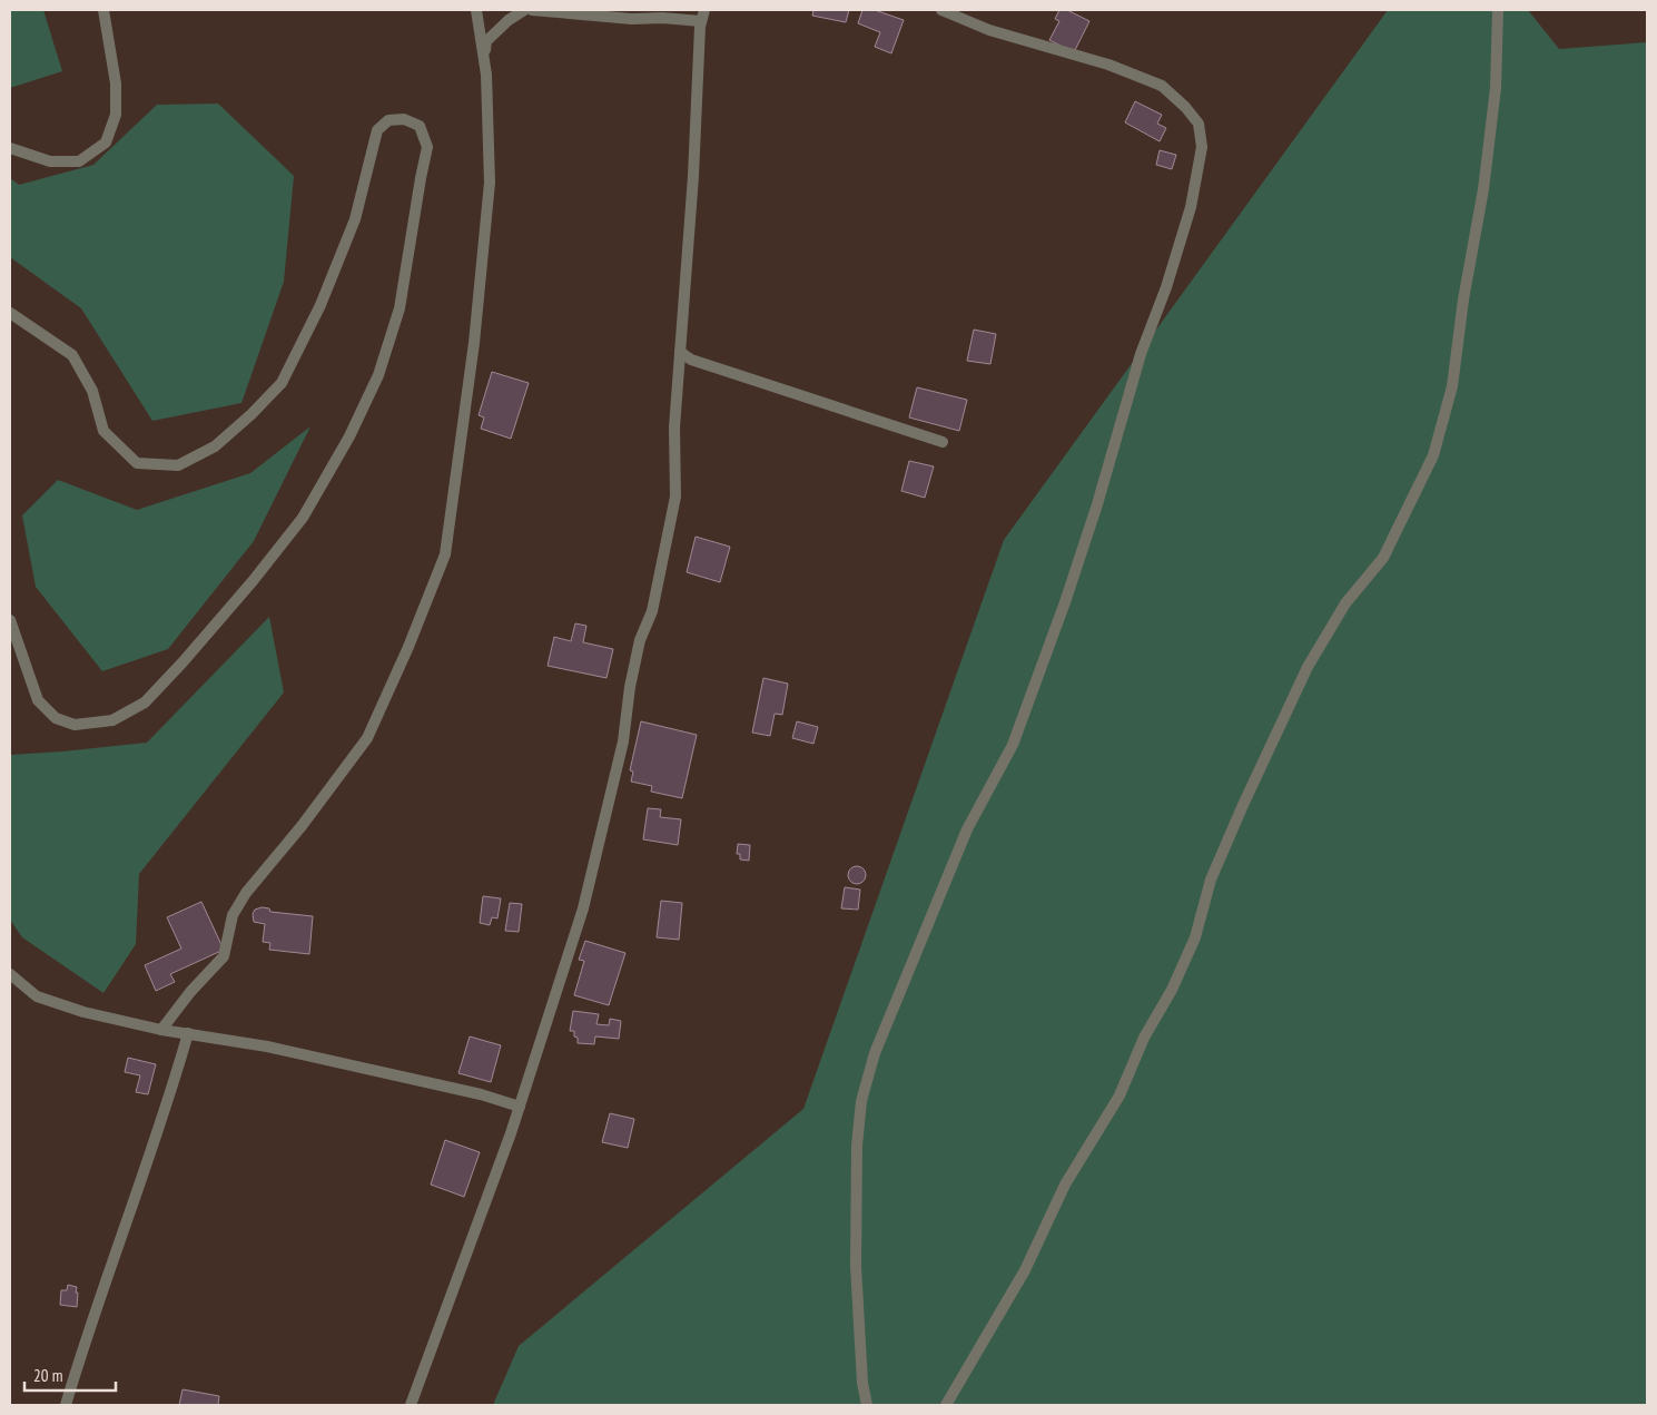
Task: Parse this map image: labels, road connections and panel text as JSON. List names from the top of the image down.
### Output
{
  "scale_bar": "20 m"
}
